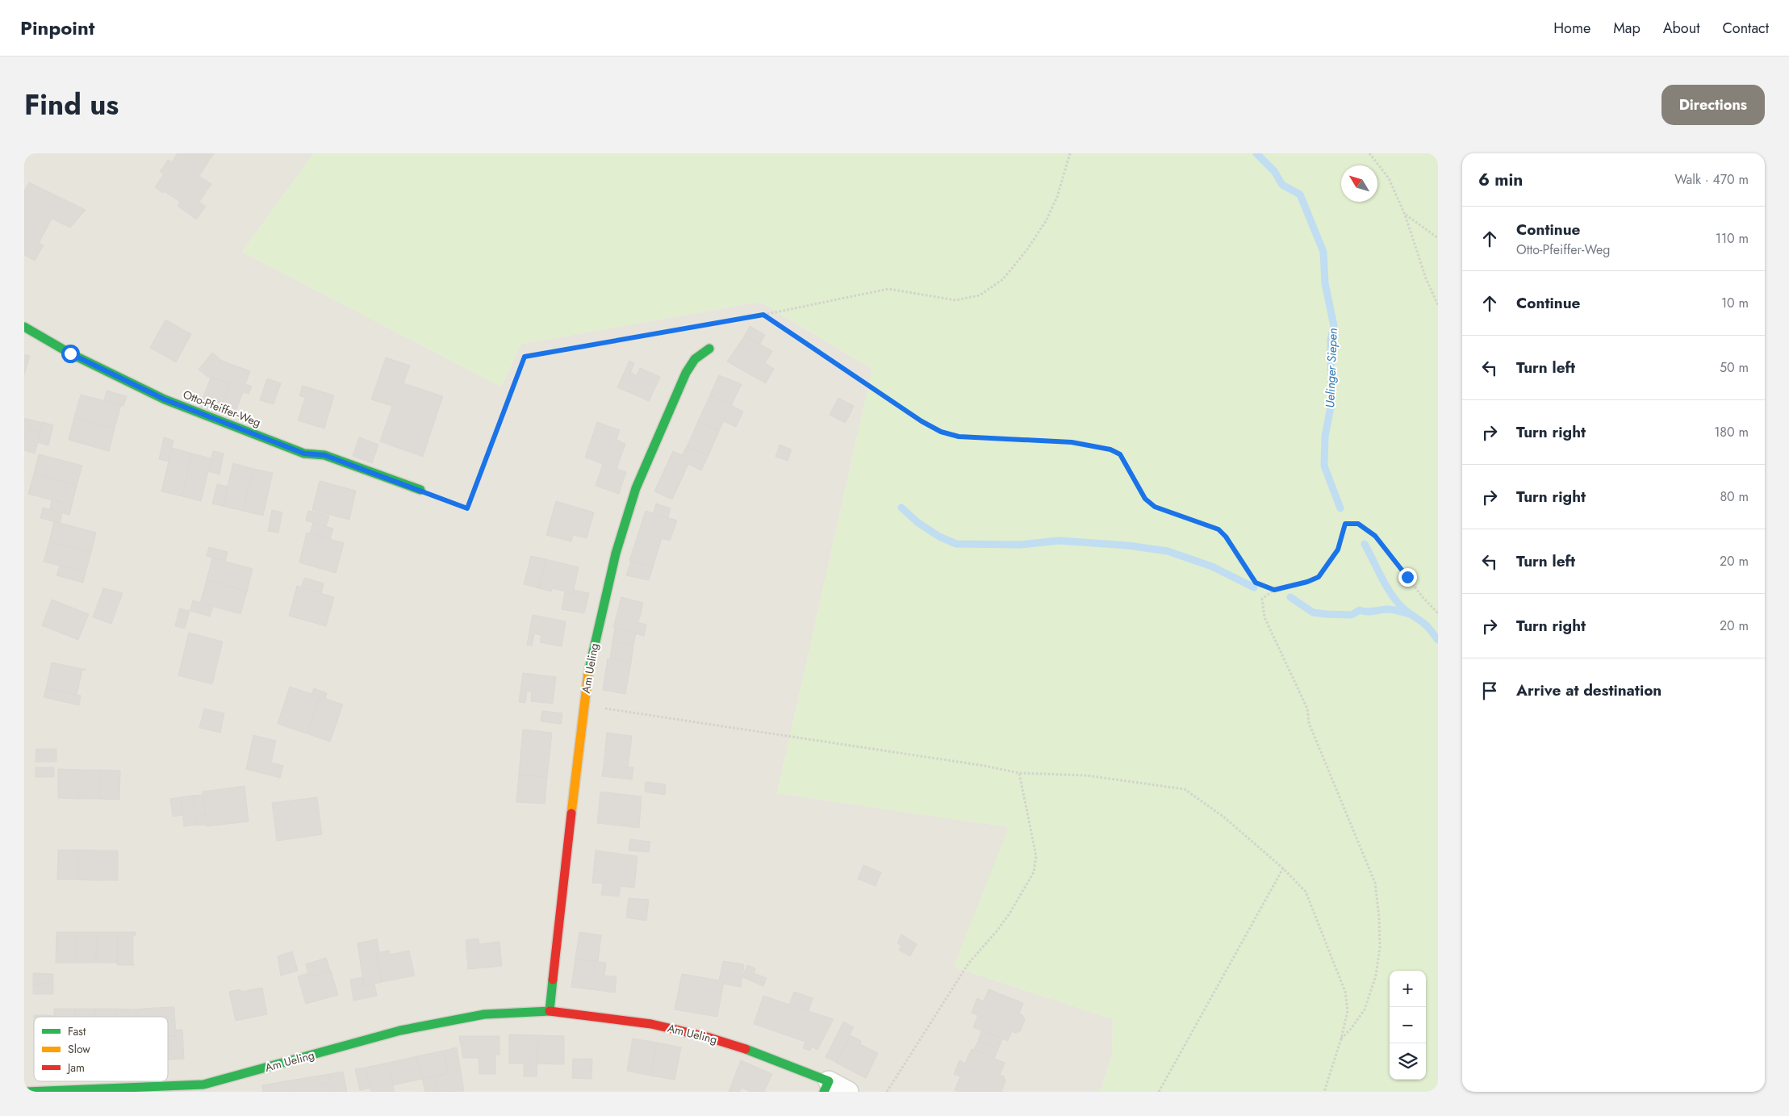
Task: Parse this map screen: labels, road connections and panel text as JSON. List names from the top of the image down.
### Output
{
  "streets": {
    "street": ["Otto-Pfeiffer-Weg", "Am Ueling"]
  },
  "water": ["Uelinger Siepen"],
  "legend": ["Fast", "Slow", "Jam"],
  "north": "top left",
  "page": {
    "header": "Pinpoint",
    "nav": [
      "Home",
      "Map",
      "About",
      "Contact"
    ],
    "title": "Find us",
    "buttons": "Directions",
    "heading": ["6 min", "Walk · 470 m"],
    "list": [
      ["Continue", "Otto-Pfeiffer-Weg", "110 m"],
      ["Continue", "10 m"],
      ["Turn left", "50 m"],
      ["Turn right", "180 m"],
      ["Turn right", "80 m"],
      ["Turn left", "20 m"],
      ["Turn right", "20 m"],
      "Arrive at destination"
    ],
    "map_buttons": ["+", "−"]
  }
}
